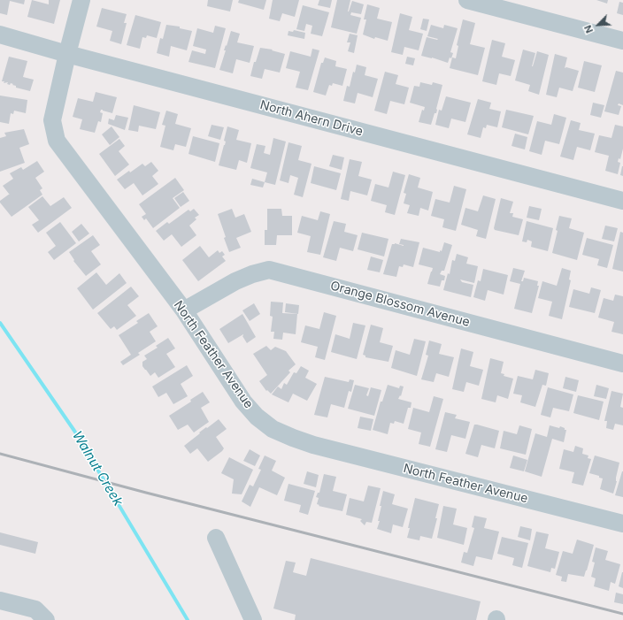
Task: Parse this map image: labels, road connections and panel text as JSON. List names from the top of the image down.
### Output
{
  "streets": {
    "street": ["North Ahern Drive", "Orange Blossom Avenue", "North Feather Avenue"]
  },
  "crossings": [
    ["North Ahern Drive", "North Feather Avenue"],
    ["Orange Blossom Avenue", "North Feather Avenue"]
  ],
  "water": ["Walnut Creek"],
  "north": "bottom left"
}
